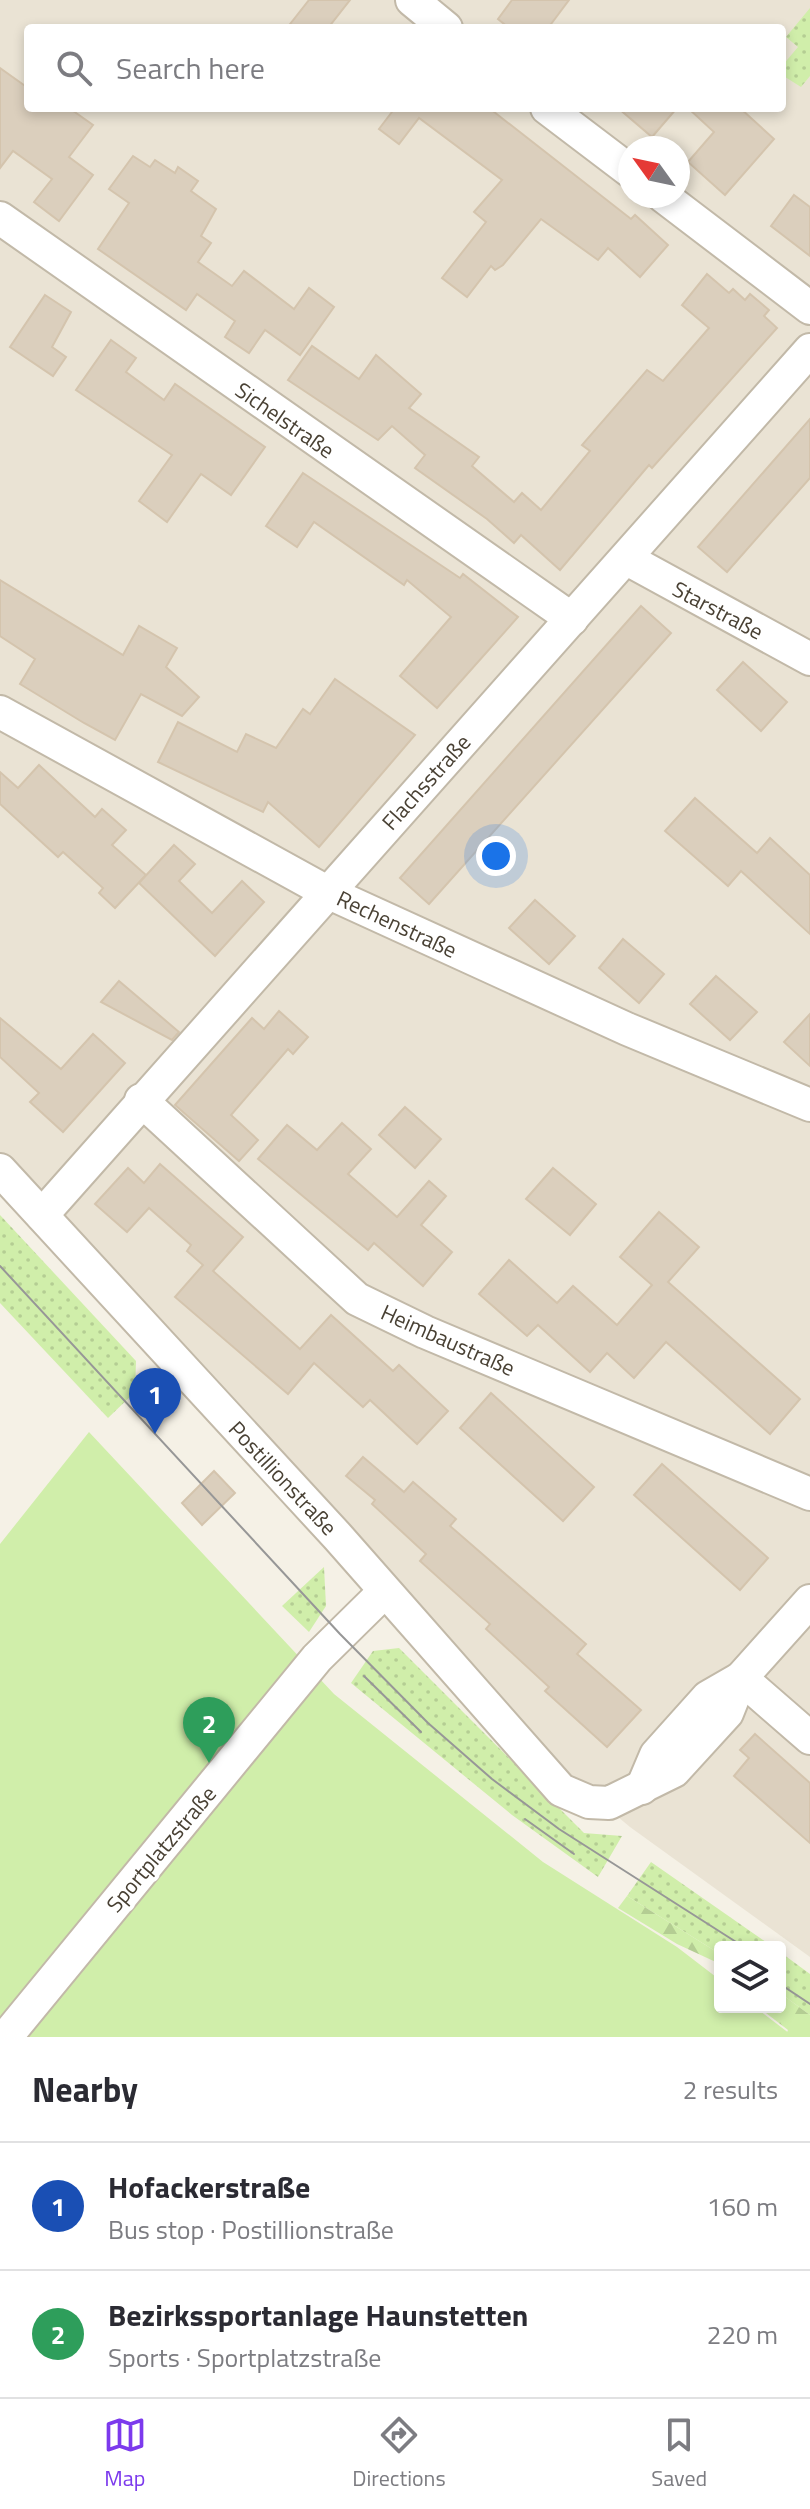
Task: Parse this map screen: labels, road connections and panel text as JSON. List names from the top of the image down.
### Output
{
  "streets": {
    "street": [
      "Sichelstraße",
      "Starstraße",
      "Flachsstraße",
      "Rechenstraße",
      "Heimbaustraße",
      "Postillionstraße",
      "Sportplatzstraße"
    ]
  },
  "crossings": [
    ["Sichelstraße", "Flachsstraße"],
    ["Starstraße", "Flachsstraße"],
    ["Flachsstraße", "Rechenstraße"],
    ["Flachsstraße", "Heimbaustraße"],
    ["Flachsstraße", "Postillionstraße"],
    ["Postillionstraße", "Sportplatzstraße"]
  ],
  "north": "top left",
  "page": {
    "search": "Search here",
    "pins": ["1", "2"],
    "heading": ["Nearby", "2 results"],
    "list": [
      {
        "mark": "1",
        "name": "Hofackerstraße",
        "note": "Bus stop · Postillionstraße",
        "value": "160 m"
      },
      {
        "mark": "2",
        "name": "Bezirkssportanlage Haunstetten",
        "note": "Sports · Sportplatzstraße",
        "value": "220 m"
      }
    ],
    "nav": ["Map", "Directions", "Saved"]
  }
}
